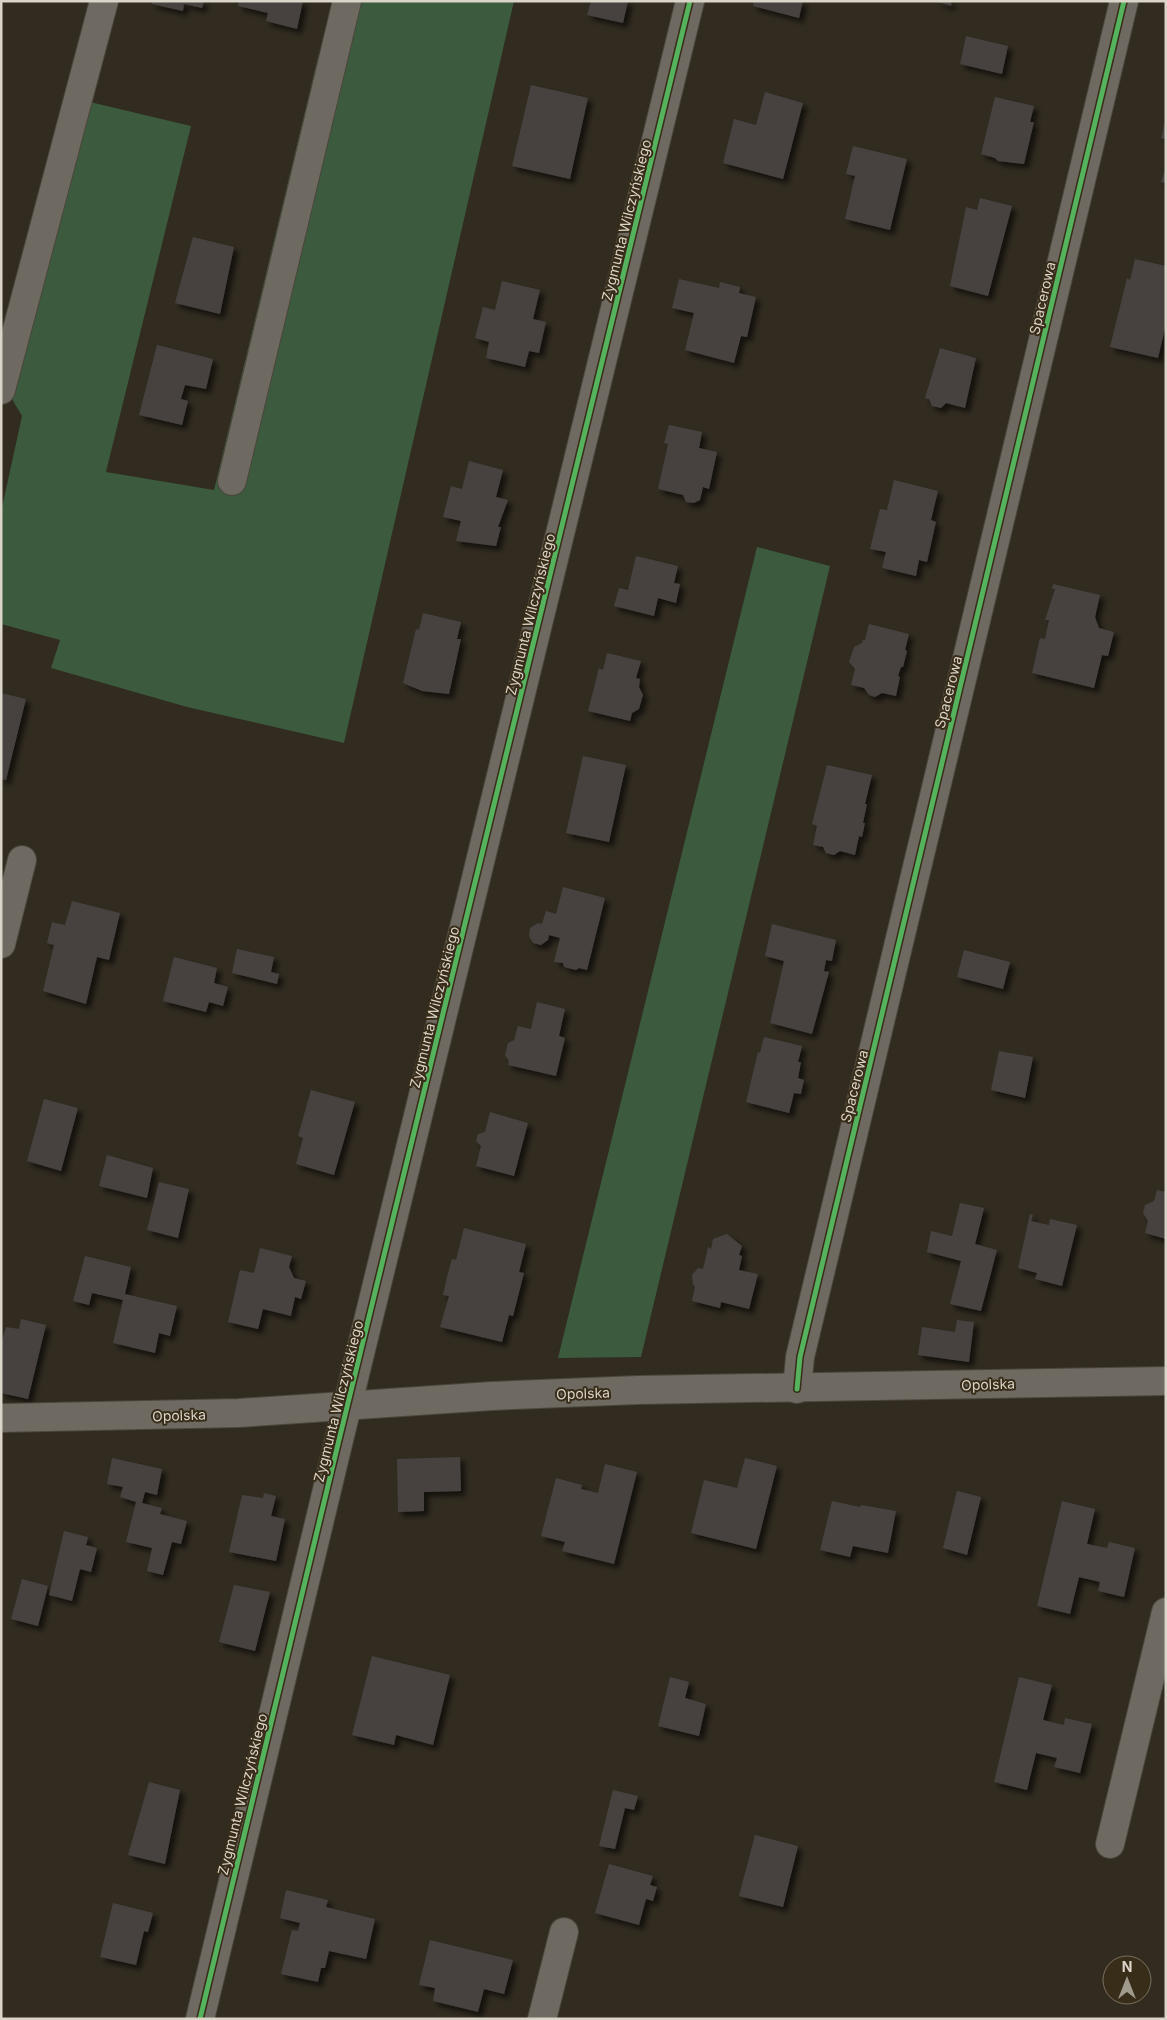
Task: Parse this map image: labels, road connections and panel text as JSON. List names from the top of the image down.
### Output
{
  "streets": {
    "street": ["Zygmunta Wilczyńskiego", "Spacerowa", "Opolska"]
  },
  "crossings": [
    ["Zygmunta Wilczyńskiego", "Opolska"],
    ["Spacerowa", "Opolska"]
  ],
  "north": "top"
}
